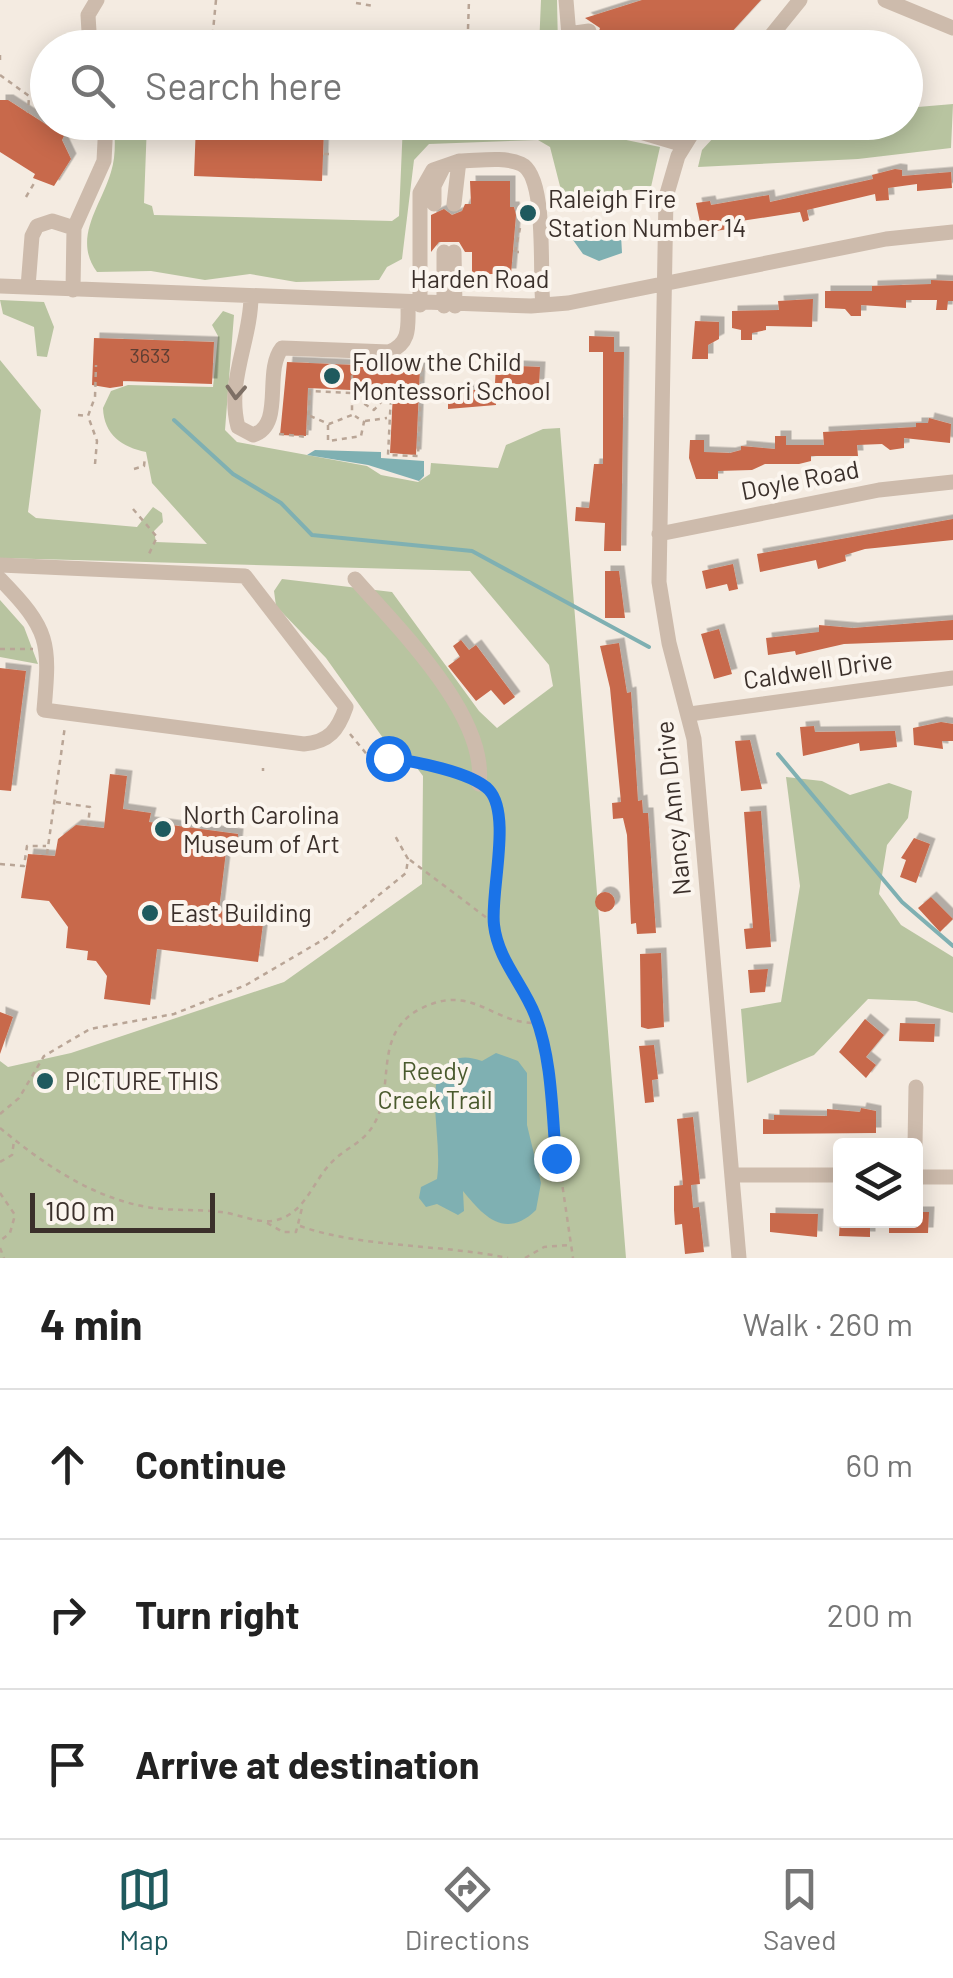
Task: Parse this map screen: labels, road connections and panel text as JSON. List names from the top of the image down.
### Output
{
  "streets": {
    "street": [
      "Harden Road",
      "Doyle Road",
      "Caldwell Drive",
      "Nancy Ann Drive"
    ]
  },
  "crossings": [
    ["Harden Road", "Nancy Ann Drive"],
    ["Doyle Road", "Nancy Ann Drive"],
    ["Caldwell Drive", "Nancy Ann Drive"]
  ],
  "parks": ["Reedy Creek Trail"],
  "places": [
    "Raleigh Fire Station Number 14",
    "Follow the Child Montessori School",
    "North Carolina Museum of Art",
    "East Building",
    "PICTURE THIS"
  ],
  "house_numbers": ["3633"],
  "scale_bar": "100 m",
  "page": {
    "search": "Search here",
    "scale": "100 m",
    "heading": ["4 min", "Walk · 260 m"],
    "list": [
      ["Continue", "60 m"],
      ["Turn right", "200 m"],
      "Arrive at destination"
    ],
    "nav": ["Map", "Directions", "Saved"]
  }
}
